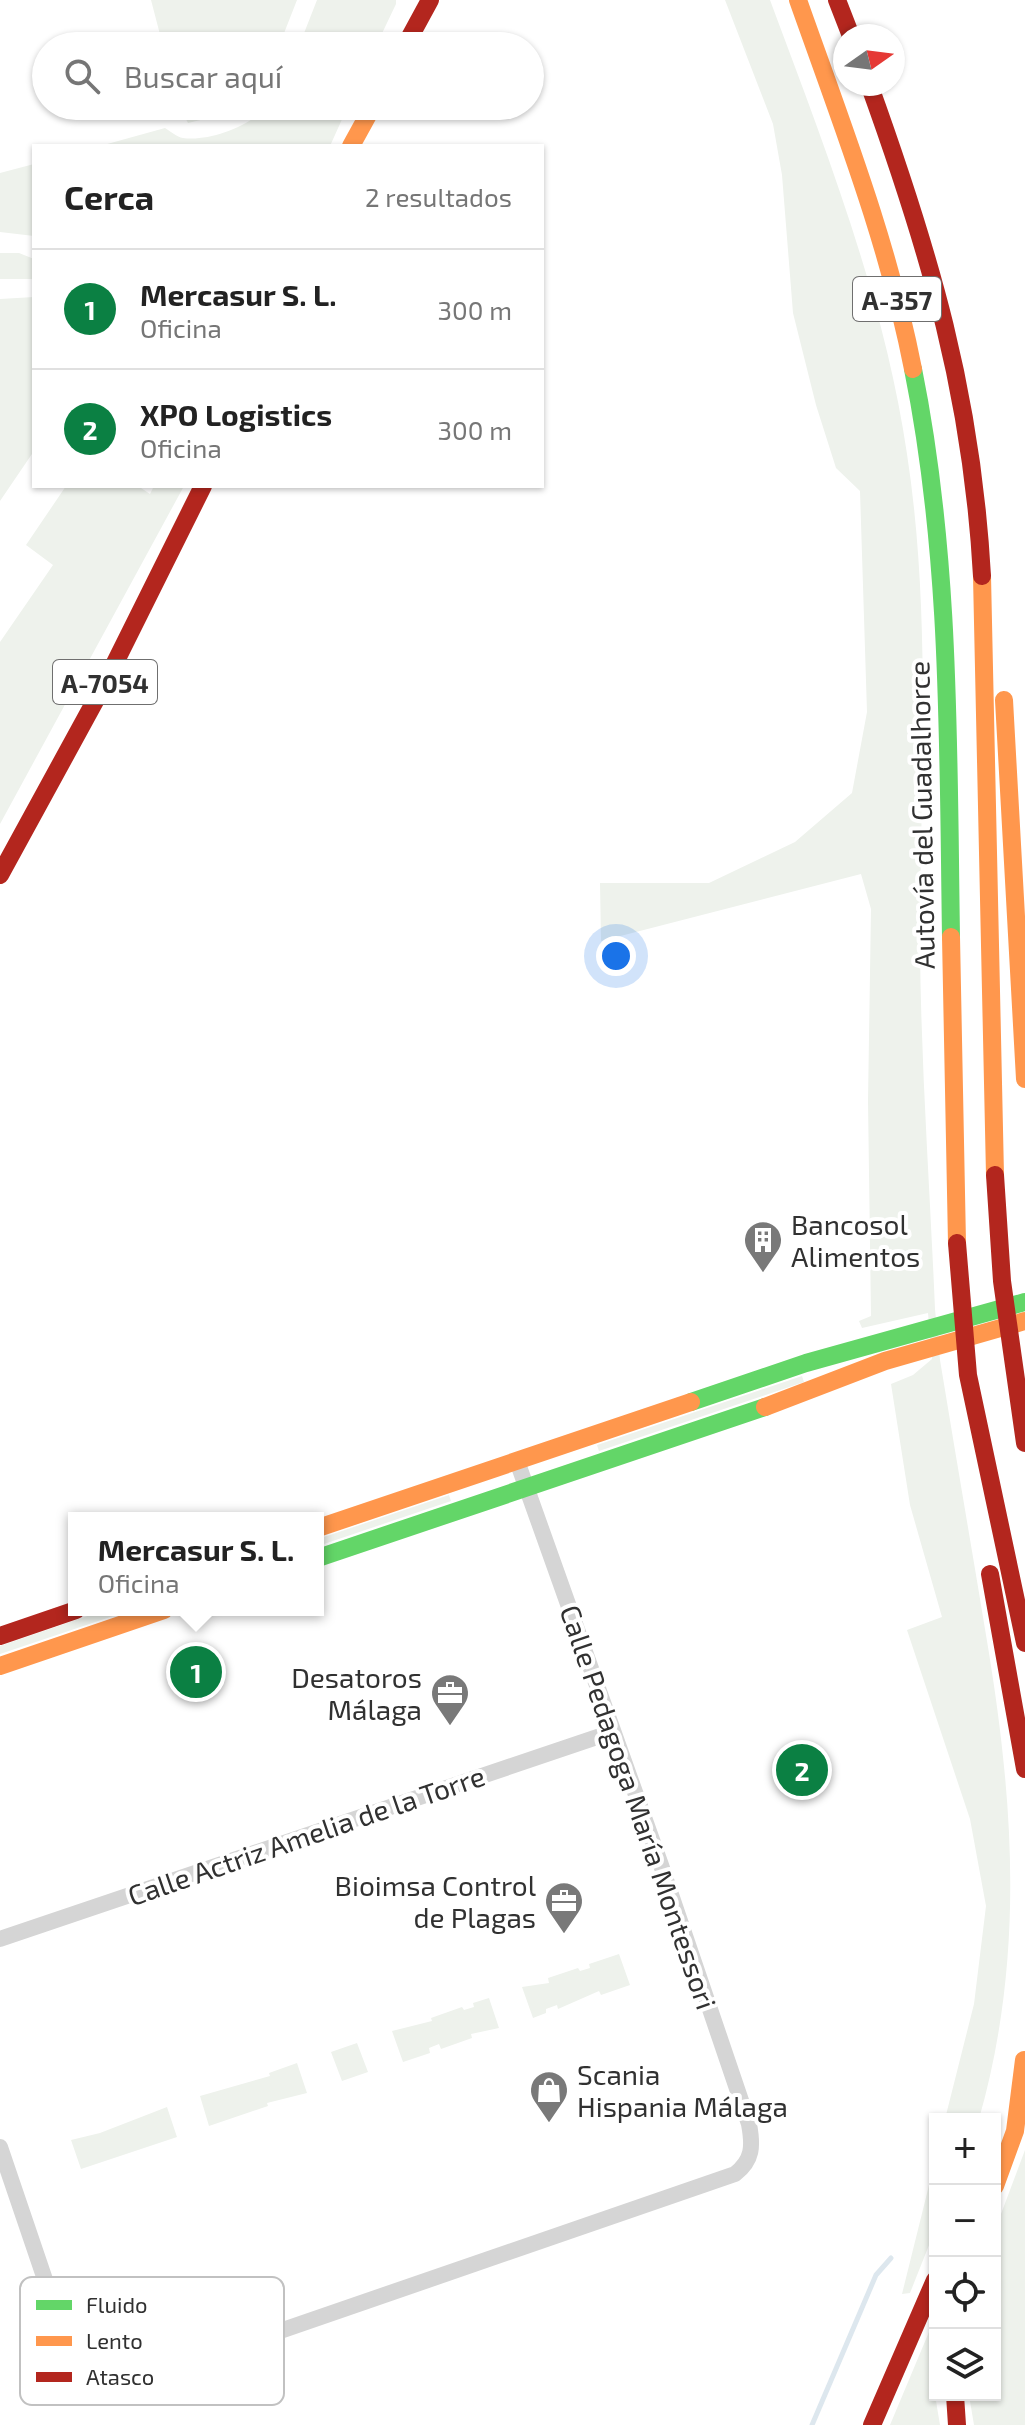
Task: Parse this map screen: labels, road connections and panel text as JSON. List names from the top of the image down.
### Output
{
  "streets": {
    "main road": ["A-357", "A-7054", "Autovía del Guadalhorce"],
    "street": ["Calle Pedagoga María Montessori", "Calle Actriz Amelia de la Torre"]
  },
  "crossings": [
    ["Calle Pedagoga María Montessori", "Calle Actriz Amelia de la Torre"]
  ],
  "places": {
    "building": ["Bancosol Alimentos"],
    "office": ["Desatoros Málaga", "Bioimsa Control de Plagas"],
    "shop": ["Scania Hispania Málaga"]
  },
  "legend": ["Fluido", "Lento", "Atasco"],
  "north": "right",
  "page": {
    "search": "Buscar aquí",
    "heading": ["Cerca", "2 resultados"],
    "list": [
      {
        "mark": "1",
        "name": "Mercasur S. L.",
        "note": "Oficina",
        "value": "300 m"
      },
      {
        "mark": "2",
        "name": "XPO Logistics",
        "note": "Oficina",
        "value": "300 m"
      }
    ],
    "popup": ["Mercasur S. L.", "Oficina"],
    "pins": ["1", "2"],
    "map_buttons": ["+", "−"]
  }
}
